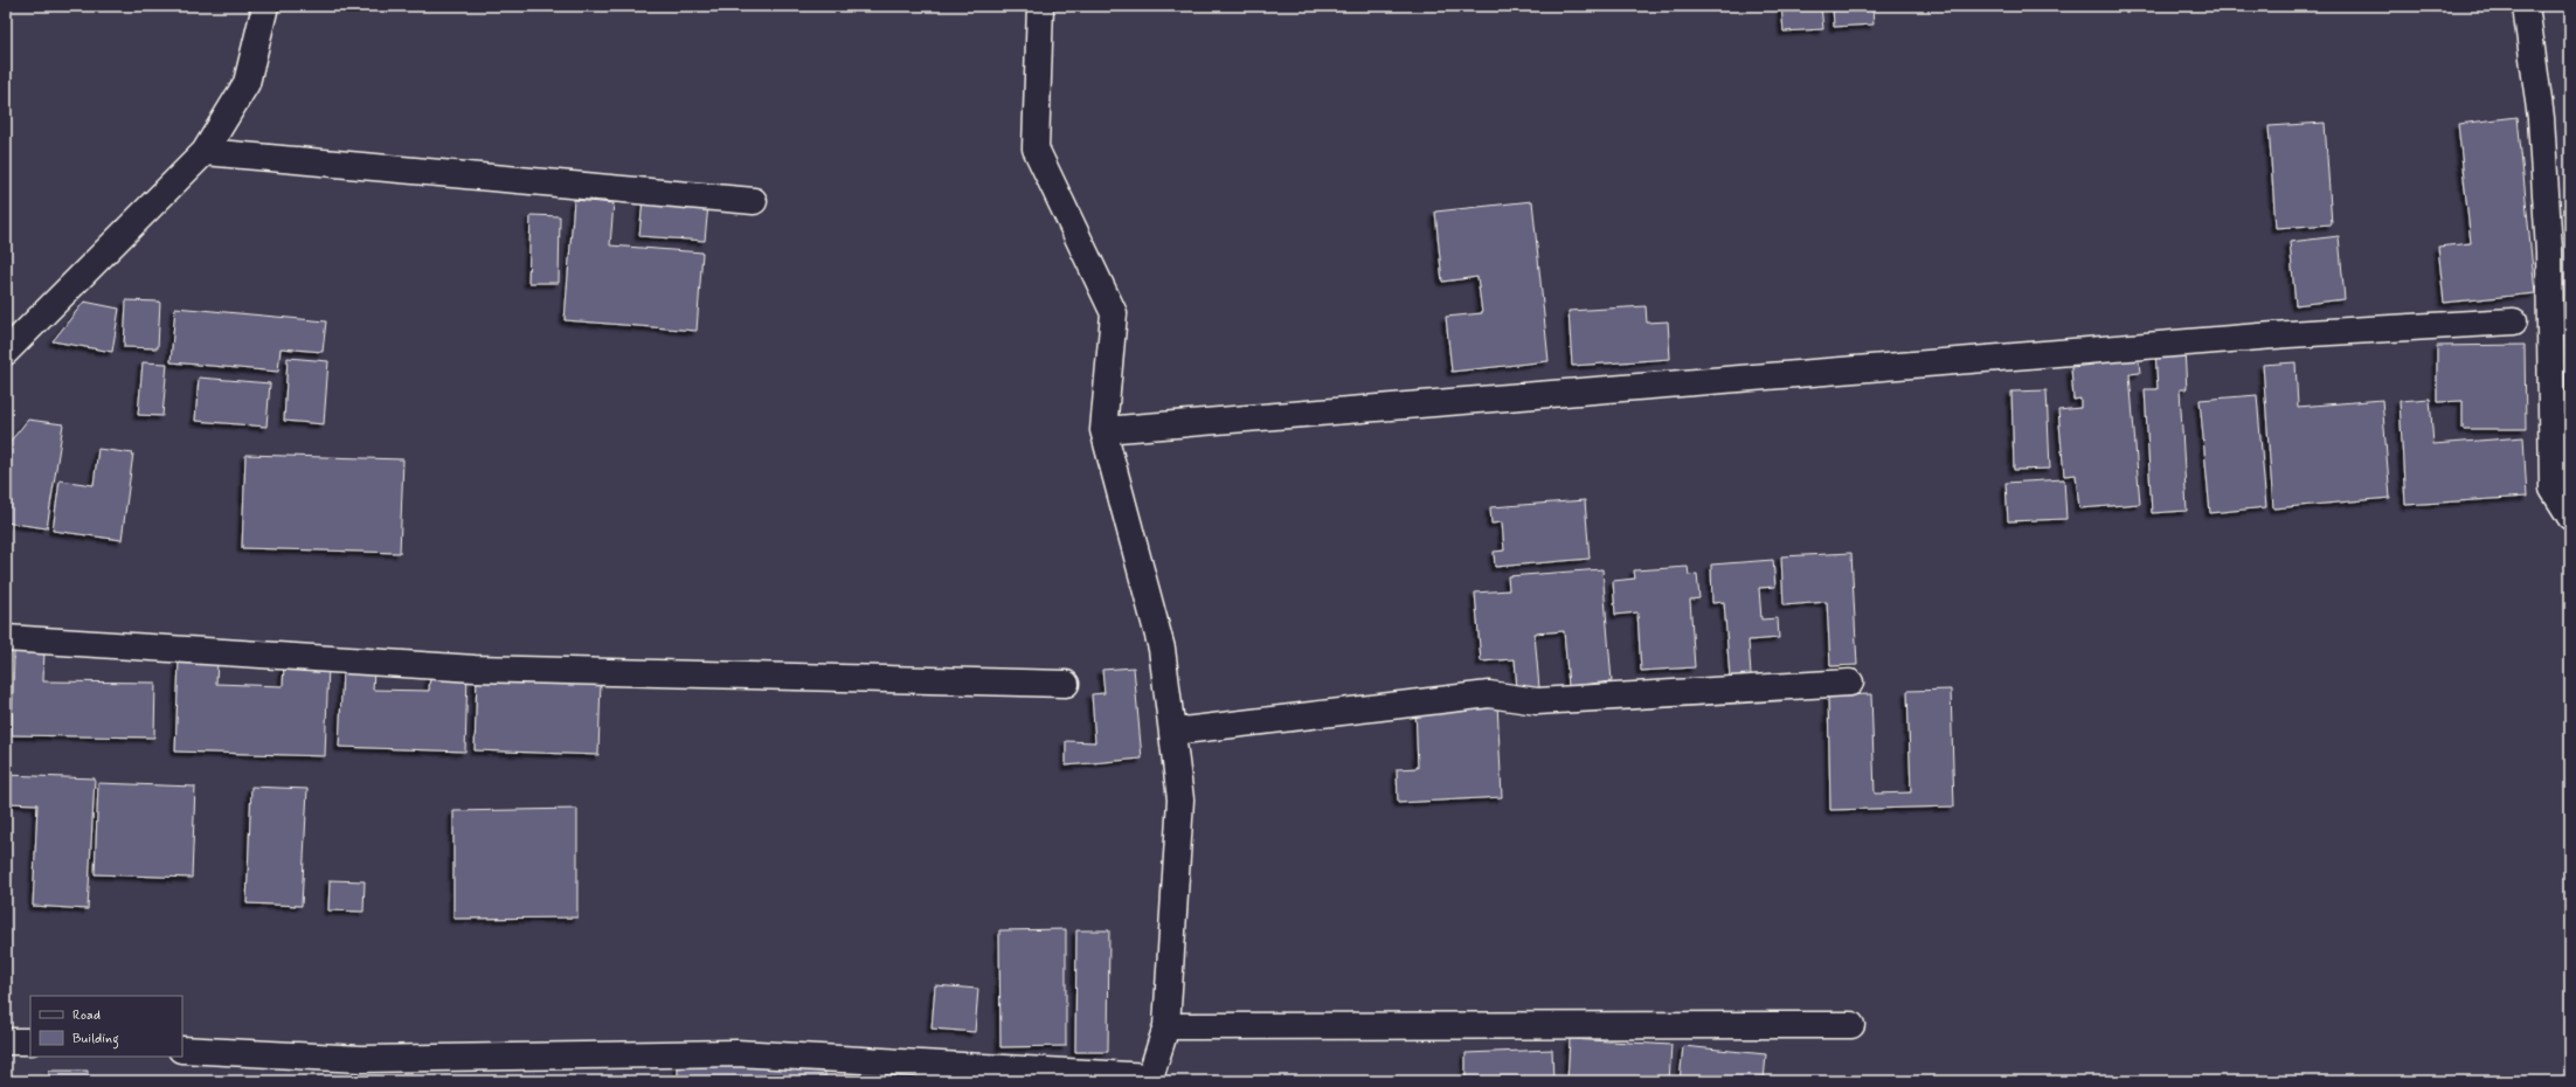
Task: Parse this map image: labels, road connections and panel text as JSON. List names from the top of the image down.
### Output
{
  "legend": ["Road", "Building"]
}
